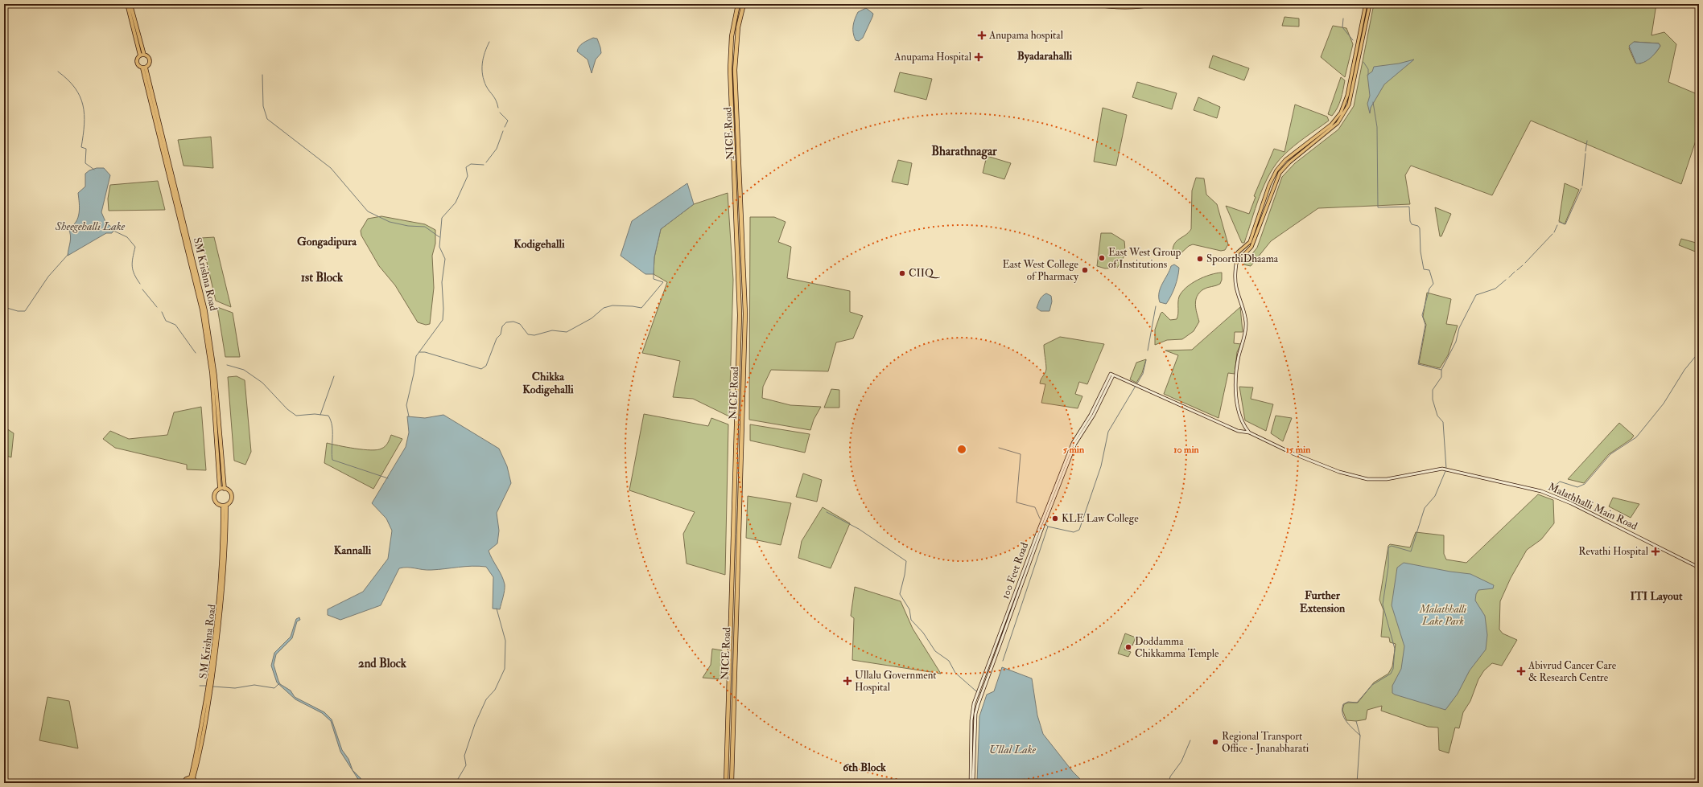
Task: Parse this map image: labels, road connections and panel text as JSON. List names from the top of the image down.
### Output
{
  "streets": {
    "highway": ["NICE Road", "SM Krishna Road"],
    "main road": ["Malathhalli Main Road", "100 Feet Road"]
  },
  "crossings": [
    ["Malathhalli Main Road", "100 Feet Road"]
  ],
  "districts": [
    "Byadarahalli",
    "Bharathnagar",
    "Gongadipura",
    "Kodigehalli",
    "1st Block",
    "Chikka Kodigehalli",
    "Kannalli",
    "Further Extension",
    "ITI Layout",
    "2nd Block",
    "6th Block"
  ],
  "water": ["Sheegehalli Lake", "Ullal Lake"],
  "parks": ["Malathhalli Lake Park"],
  "places": {
    "health": [
      "Anupama hospital",
      "Anupama Hospital",
      "Revathi Hospital",
      "Abivrud Cancer Care & Research Centre",
      "Ullalu Government Hospital"
    ],
    "other": [
      "East West Group of Institutions",
      "SpoorthiDhaama",
      "East West College of Pharmacy",
      "CIIQ",
      "KLE Law College",
      "Doddamma Chikkamma Temple",
      "Regional Transport Office - Jnanabharati"
    ]
  },
  "rings": ["5 min", "10 min", "15 min"]
}
